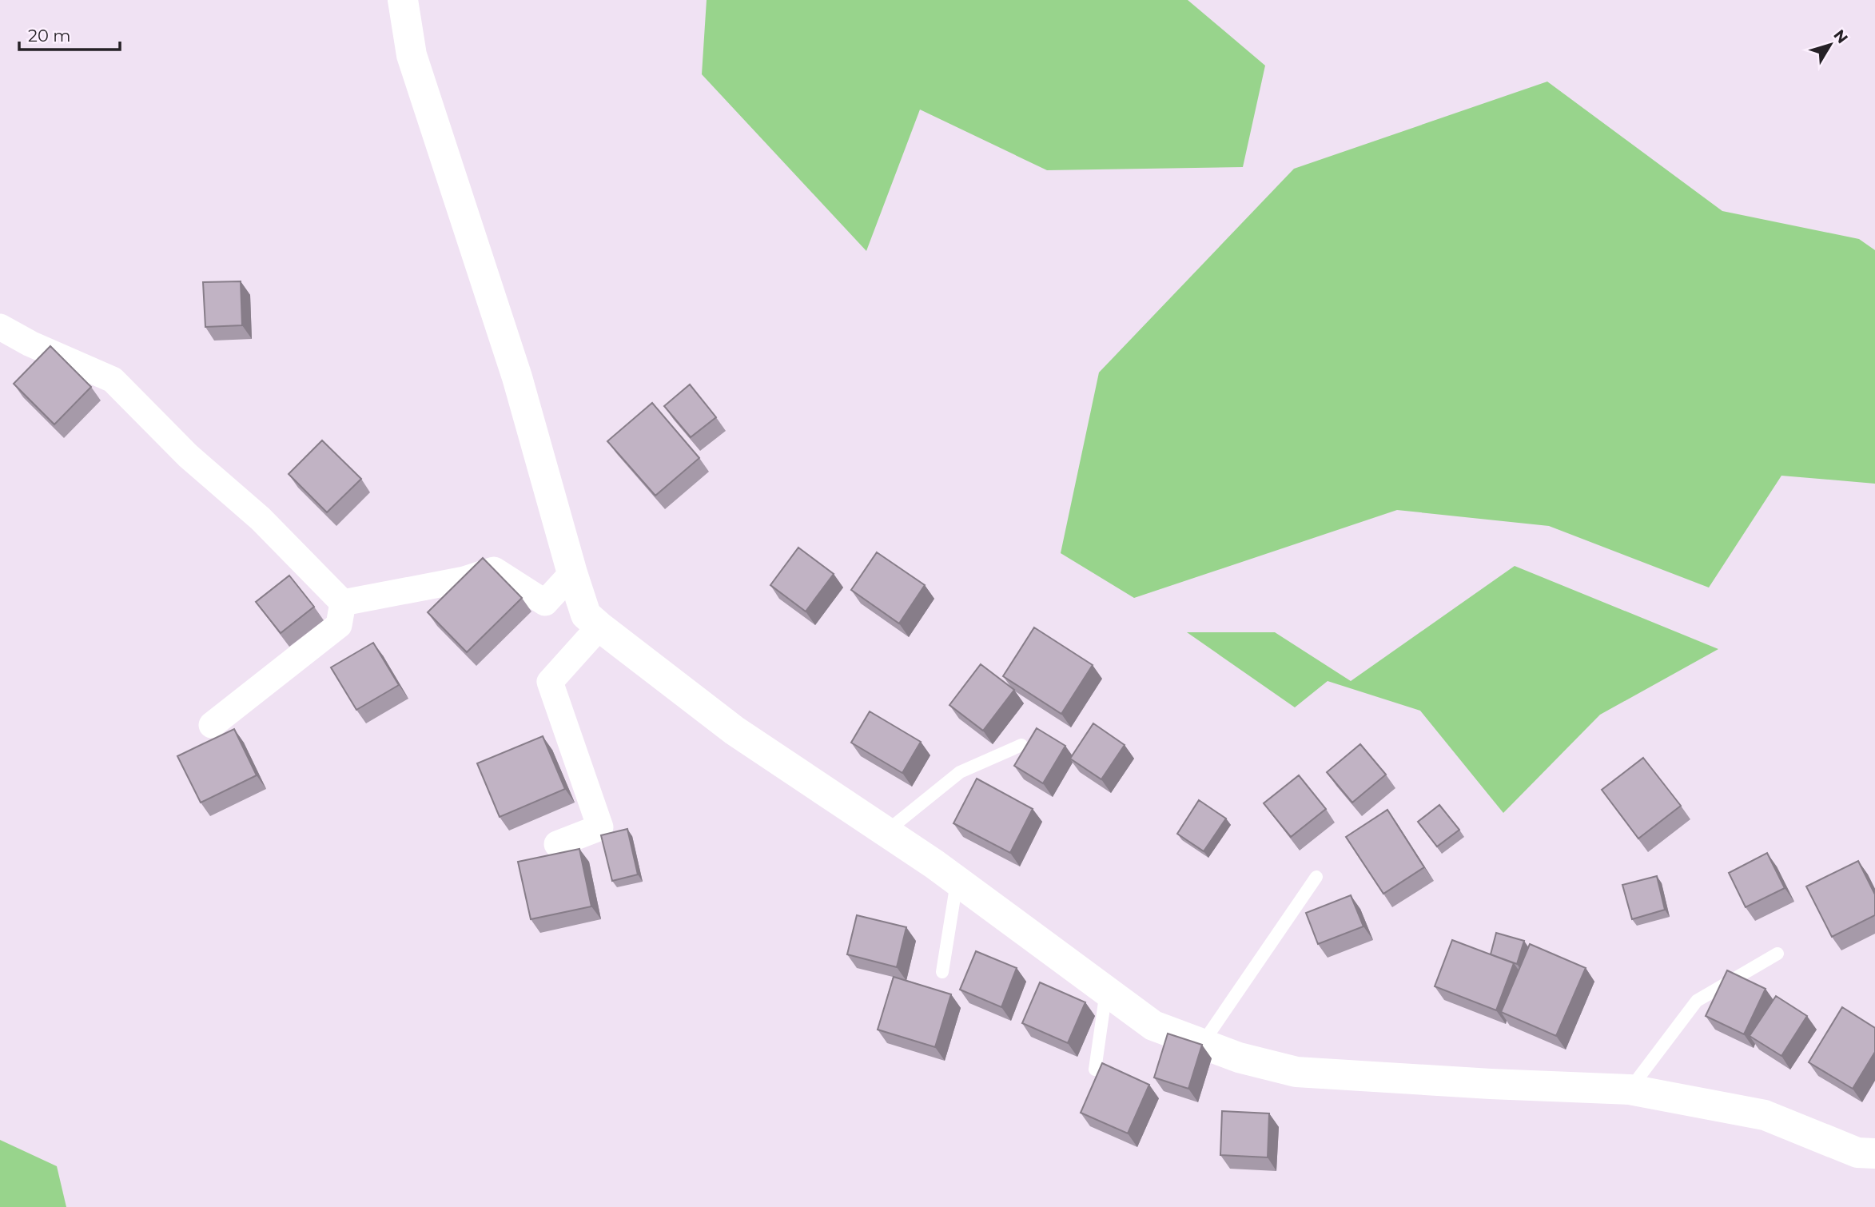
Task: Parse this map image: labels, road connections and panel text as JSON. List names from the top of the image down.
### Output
{
  "scale_bar": "20 m",
  "north": "top right"
}
